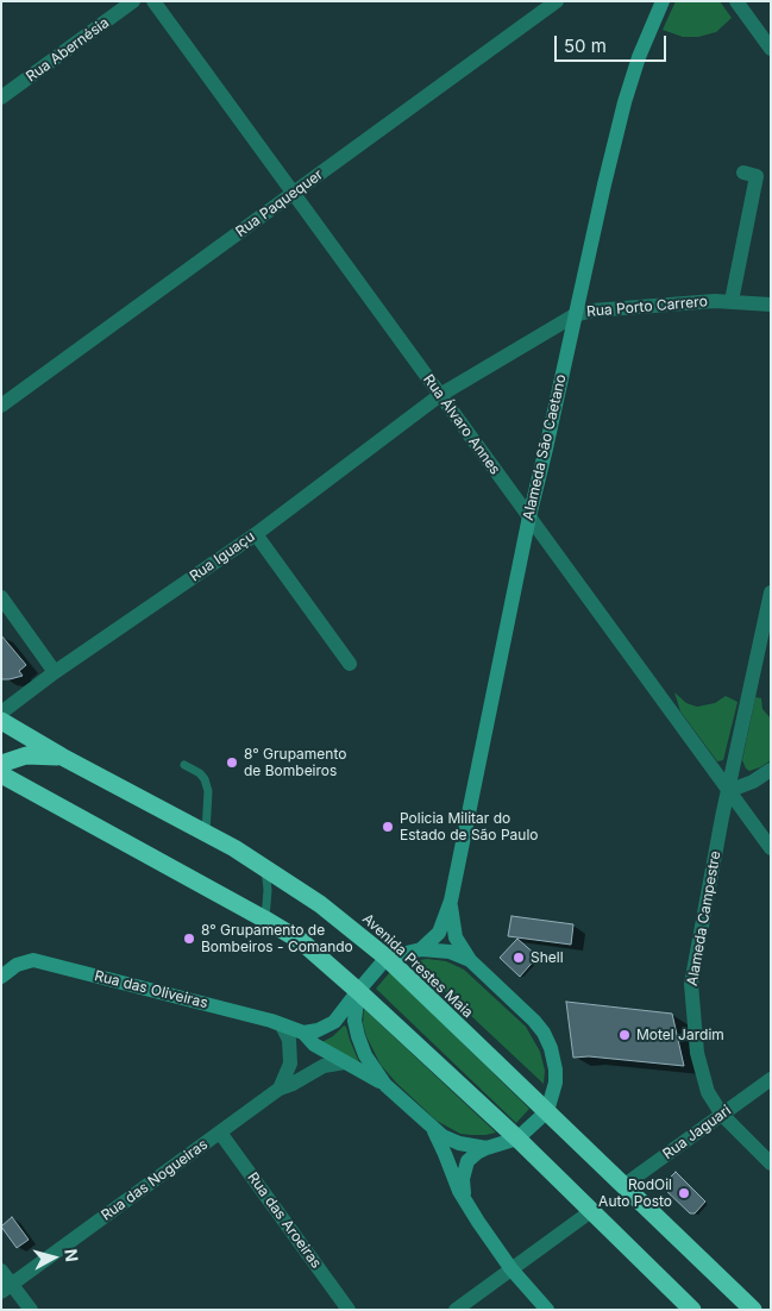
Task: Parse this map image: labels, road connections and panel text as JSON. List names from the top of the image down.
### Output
{
  "streets": {
    "highway": ["Avenida Prestes Maia"],
    "main road": ["Alameda São Caetano", "Rua das Oliveiras"],
    "street": [
      "Rua Abernésia",
      "Rua Paquequer",
      "Rua Porto Carrero",
      "Rua Álvaro Annes",
      "Rua Iguaçu",
      "Alameda Campestre",
      "Rua Jaguari",
      "Rua das Nogueiras",
      "Rua das Aroeiras"
    ]
  },
  "crossings": [
    ["Rua Paquequer", "Rua Álvaro Annes"],
    ["Rua Porto Carrero", "Rua Álvaro Annes"],
    ["Rua Porto Carrero", "Alameda São Caetano"],
    ["Rua Porto Carrero", "Rua Iguaçu"],
    ["Rua Álvaro Annes", "Alameda São Caetano"],
    ["Rua Álvaro Annes", "Rua Iguaçu"],
    ["Rua Álvaro Annes", "Alameda Campestre"],
    ["Alameda Campestre", "Rua Jaguari"],
    ["Avenida Prestes Maia", "Rua Jaguari"],
    ["Rua das Oliveiras", "Rua das Nogueiras"],
    ["Rua das Nogueiras", "Rua das Aroeiras"]
  ],
  "places": [
    "8° Grupamento de Bombeiros",
    "Policia Militar do Estado de São Paulo",
    "8° Grupamento de Bombeiros - Comando",
    "Shell",
    "Motel Jardim",
    "RodOil Auto Posto"
  ],
  "scale_bar": "50 m",
  "north": "right"
}
